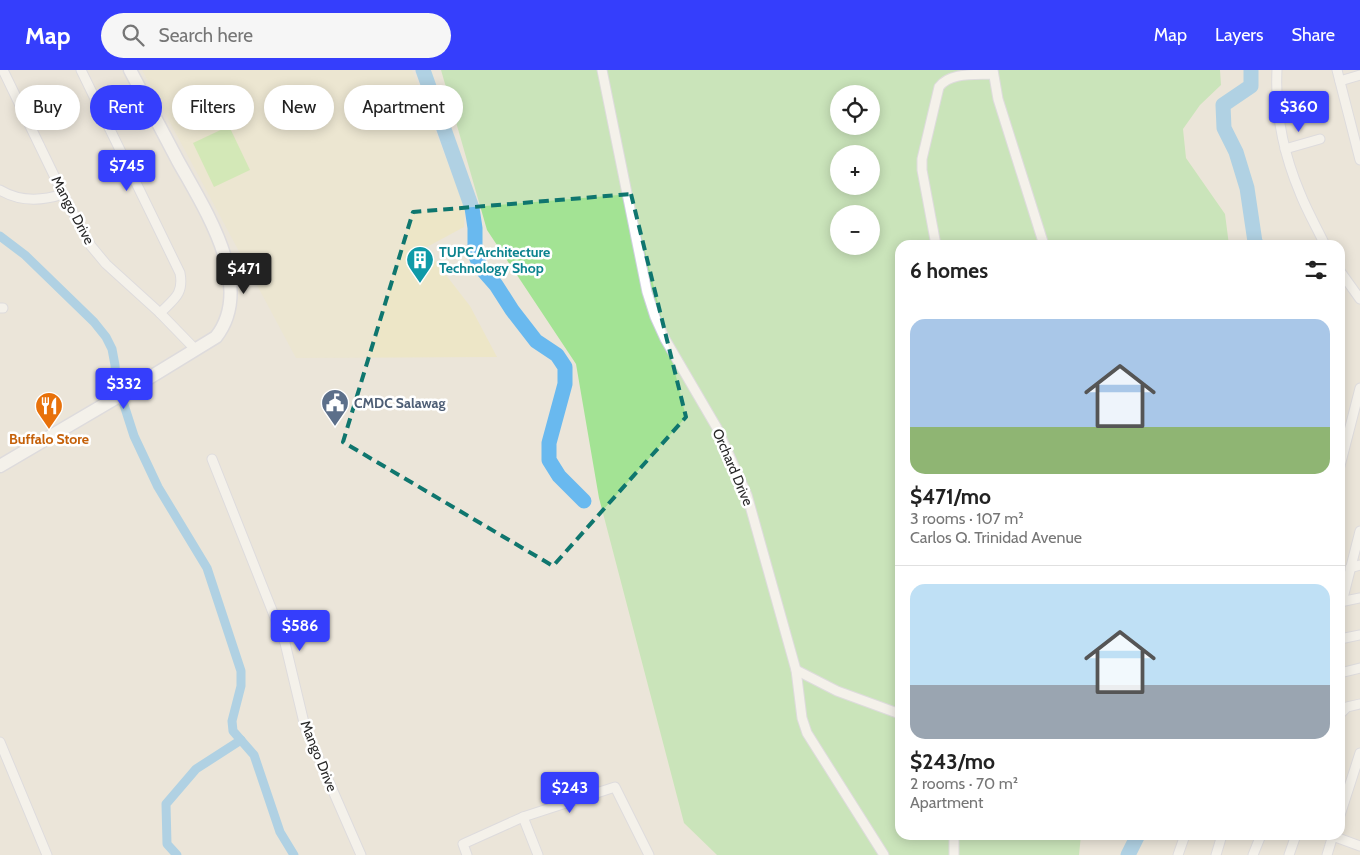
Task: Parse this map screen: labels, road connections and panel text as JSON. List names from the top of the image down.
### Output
{
  "streets": {
    "street": ["Mango Drive", "Orchard Drive"]
  },
  "places": {
    "building": ["TUPC Architecture Technology Shop"],
    "public building": ["CMDC Salawag"],
    "restaurant": ["Buffalo Store"]
  },
  "page": {
    "header": "Map",
    "search": "Search here",
    "nav": ["Map", "Layers", "Share"],
    "map_buttons": ["+", "−"],
    "chip": [
      "Buy",
      "Rent",
      "Filters",
      "New",
      "Apartment"
    ],
    "price": [
      "$360",
      "$745",
      "$471",
      "$332",
      "$586",
      "$243"
    ],
    "heading": "6 homes",
    "list": [
      {
        "name": "$471/mo",
        "note": "3 rooms · 107 m² · Carlos Q. Trinidad Avenue"
      },
      {
        "name": "$243/mo",
        "note": "2 rooms · 70 m² · Apartment"
      }
    ]
  }
}
